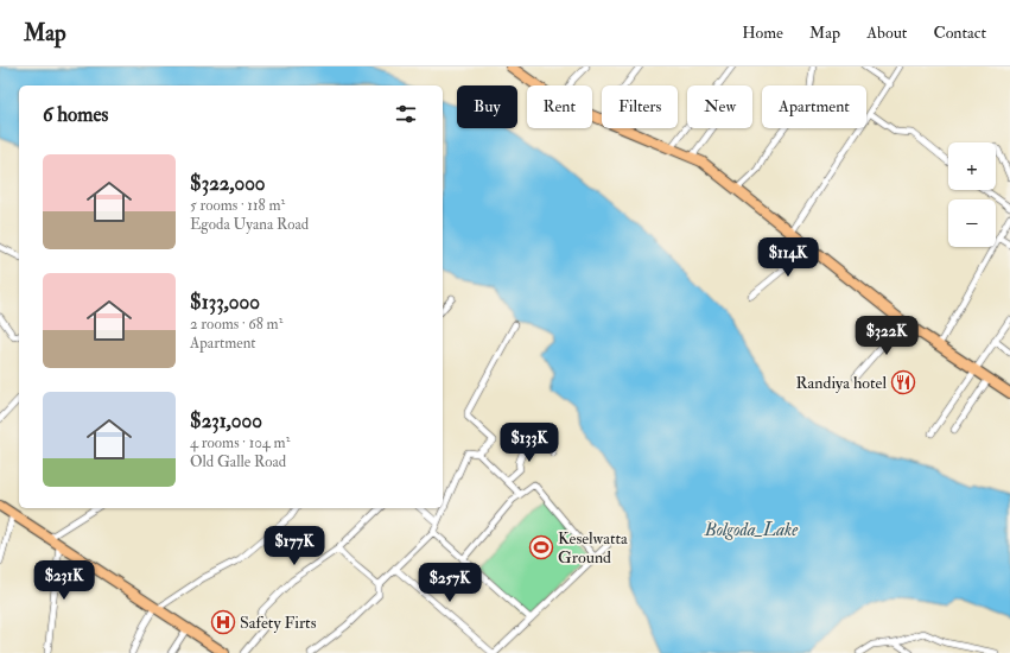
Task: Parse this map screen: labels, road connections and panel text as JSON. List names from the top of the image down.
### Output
{
  "water": ["Bolgoda_Lake"],
  "places": {
    "restaurant": ["Randiya hotel"],
    "sports": ["Keselwatta Ground"],
    "hospital": ["Safety Firts"]
  },
  "page": {
    "header": "Map",
    "nav": [
      "Home",
      "Map",
      "About",
      "Contact"
    ],
    "chip": [
      "Buy",
      "Rent",
      "Filters",
      "New",
      "Apartment"
    ],
    "heading": "6 homes",
    "map_buttons": ["+", "−"],
    "list": [
      {
        "name": "$322,000",
        "note": "5 rooms · 118 m² · Egoda Uyana Road"
      },
      {
        "name": "$133,000",
        "note": "2 rooms · 68 m² · Apartment"
      },
      {
        "name": "$231,000",
        "note": "4 rooms · 104 m² · Old Galle Road"
      }
    ],
    "price": [
      "$114K",
      "$322K",
      "$133K",
      "$177K",
      "$231K",
      "$257K"
    ]
  }
}
